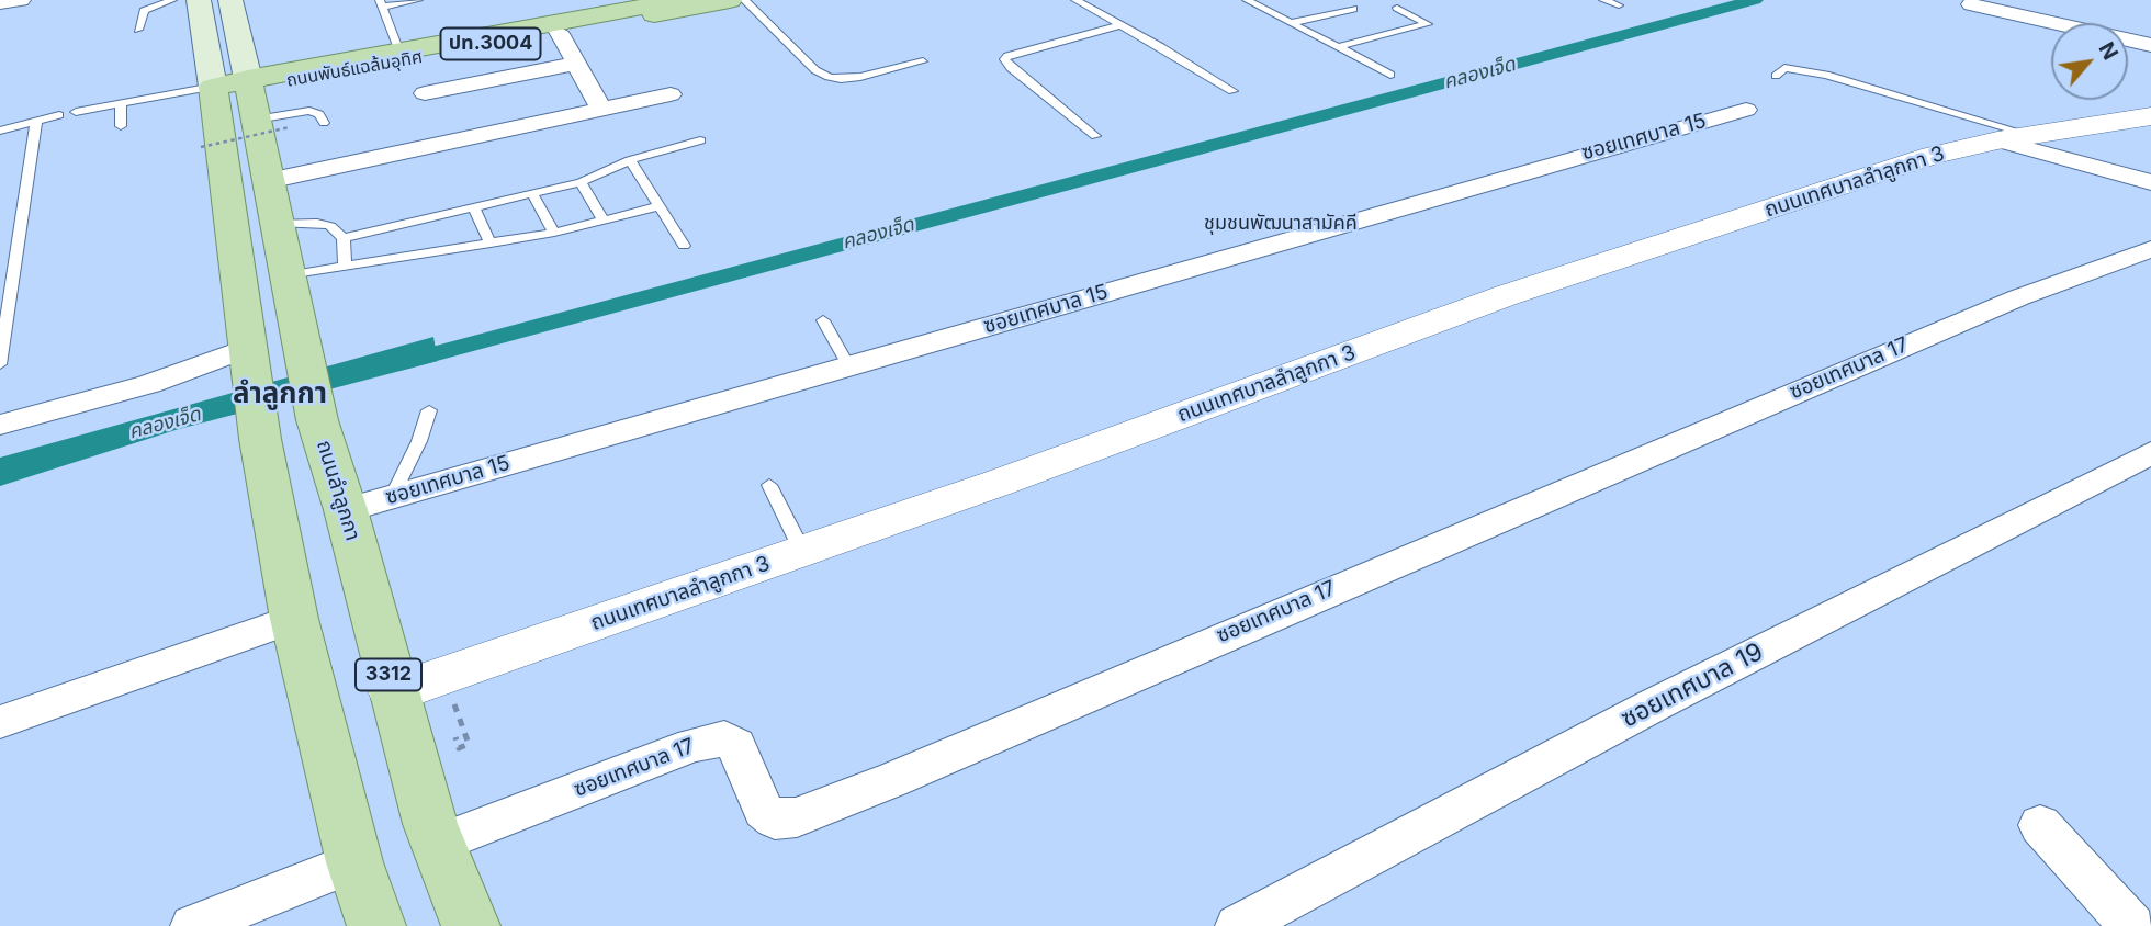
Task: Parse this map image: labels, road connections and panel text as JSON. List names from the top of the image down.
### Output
{
  "streets": {
    "main road": [
      "ปท.3004",
      "ถนนพันธ์แฉล้มอุทิศ",
      "ถนนลำลูกกา",
      "3312"
    ],
    "street": [
      "ซอยเทศบาล 15",
      "ถนนเทศบาลลำลูกกา 3",
      "ซอยเทศบาล 17",
      "ซอยเทศบาล 19"
    ]
  },
  "crossings": [
    ["ปท.3004", "ถนนพันธ์แฉล้มอุทิศ"],
    ["ปท.3004", "ถนนลำลูกกา"],
    ["ถนนพันธ์แฉล้มอุทิศ", "ถนนลำลูกกา"],
    ["ซอยเทศบาล 15", "ถนนลำลูกกา"],
    ["ถนนเทศบาลลำลูกกา 3", "ถนนลำลูกกา"],
    ["ซอยเทศบาล 17", "ถนนลำลูกกา"]
  ],
  "districts": ["ชุมชนพัฒนาสามัคคี", "ลำลูกกา"],
  "water": ["คลองเจ็ด"],
  "north": "top right"
}
